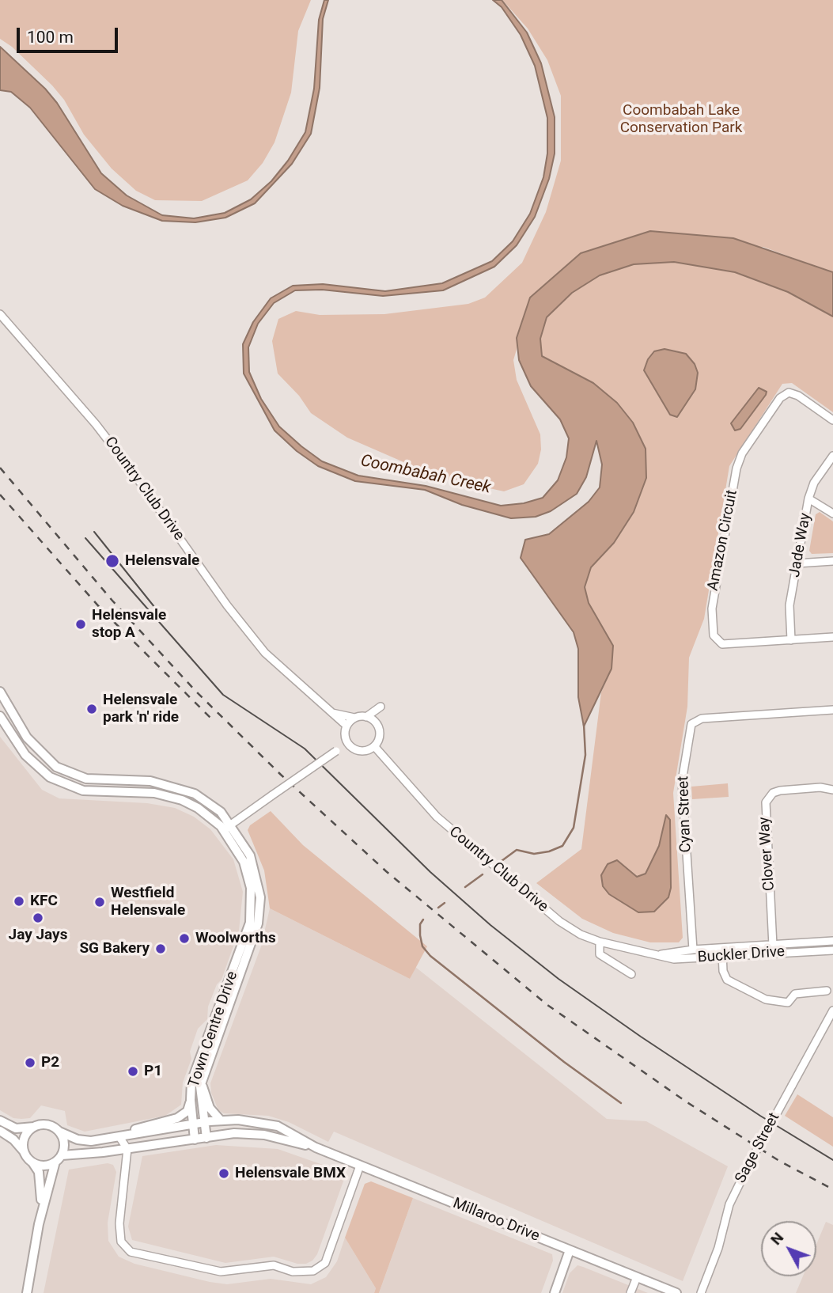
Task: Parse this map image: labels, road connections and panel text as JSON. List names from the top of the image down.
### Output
{
  "streets": {
    "street": [
      "Country Club Drive",
      "Amazon Circuit",
      "Jade Way",
      "Cyan Street",
      "Clover Way",
      "Buckler Drive",
      "Town Centre Drive",
      "Sage Street",
      "Millaroo Drive"
    ]
  },
  "crossings": [
    ["Country Club Drive", "Buckler Drive"],
    ["Amazon Circuit", "Jade Way"],
    ["Cyan Street", "Buckler Drive"],
    ["Clover Way", "Buckler Drive"],
    ["Town Centre Drive", "Millaroo Drive"]
  ],
  "water": ["Coombabah Creek"],
  "parks": ["Coombabah Lake Conservation Park"],
  "places": [
    "Helensvale",
    "Helensvale stop A",
    "Helensvale park 'n' ride",
    "KFC",
    "Westfield Helensvale",
    "Jay Jays",
    "Woolworths",
    "SG Bakery",
    "P2",
    "P1",
    "Helensvale BMX"
  ],
  "scale_bar": "100 m",
  "north": "top left"
}
